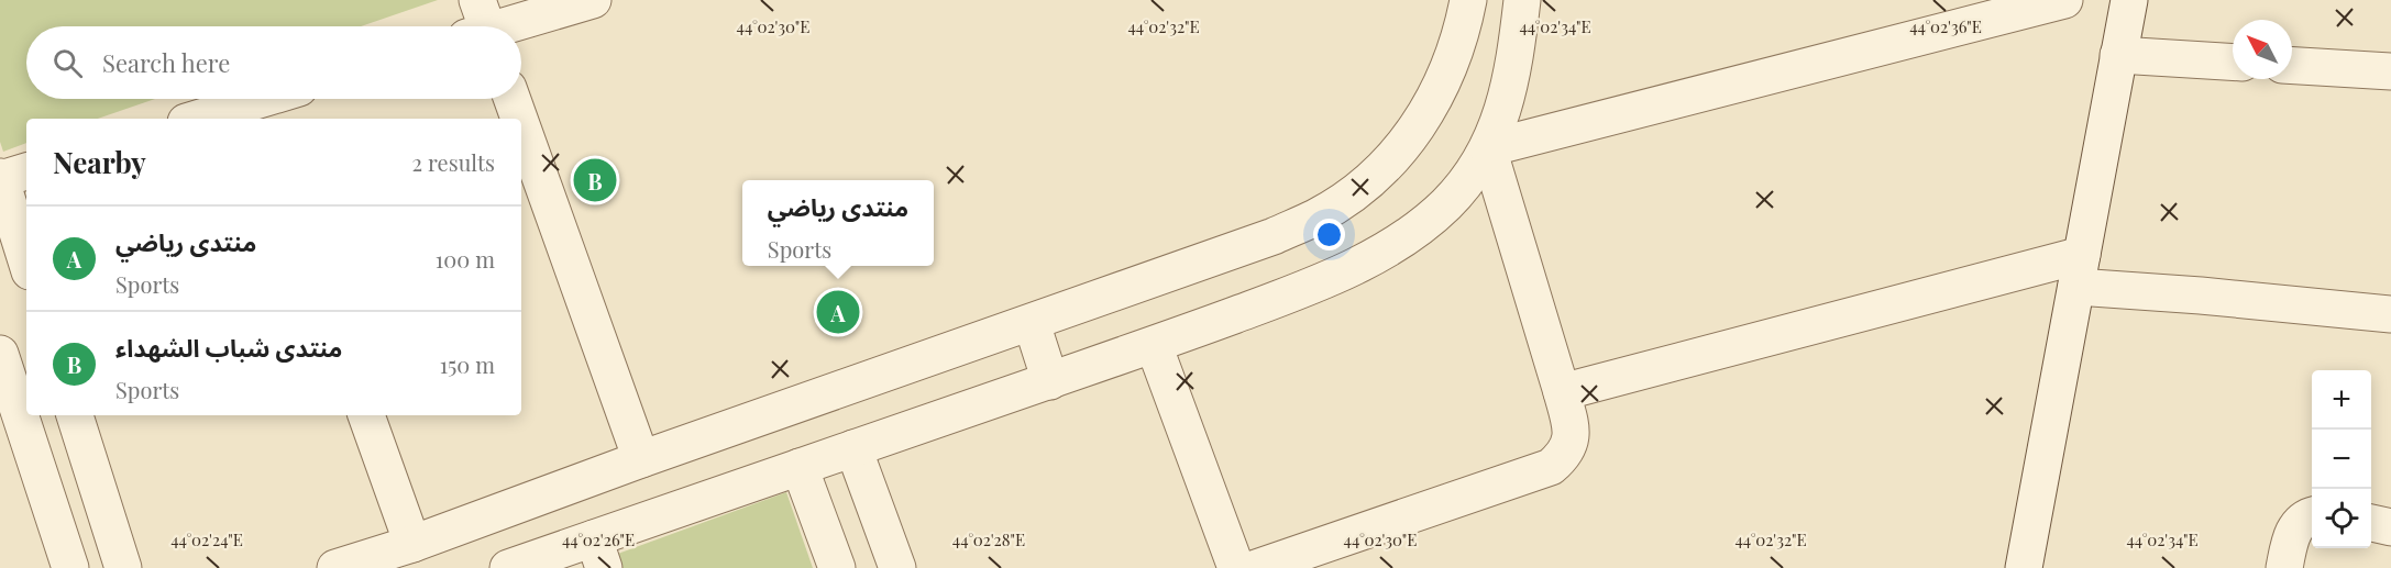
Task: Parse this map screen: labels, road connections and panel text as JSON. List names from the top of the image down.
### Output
{
  "north": "top left",
  "page": {
    "search": "Search here",
    "heading": ["Nearby", "2 results"],
    "pins": ["B", "A"],
    "popup": ["منتدى رياضي", "Sports"],
    "list": [
      {
        "mark": "A",
        "name": "منتدى رياضي",
        "note": "Sports",
        "value": "100 m"
      },
      {
        "mark": "B",
        "name": "منتدى شباب الشهداء",
        "note": "Sports",
        "value": "150 m"
      }
    ],
    "map_buttons": ["+", "−"]
  },
  "coordinates": [
    "44°02'30\"E",
    "44°02'32\"E",
    "44°02'34\"E",
    "44°02'36\"E",
    "44°02'24\"E",
    "44°02'26\"E",
    "44°02'28\"E"
  ]
}
